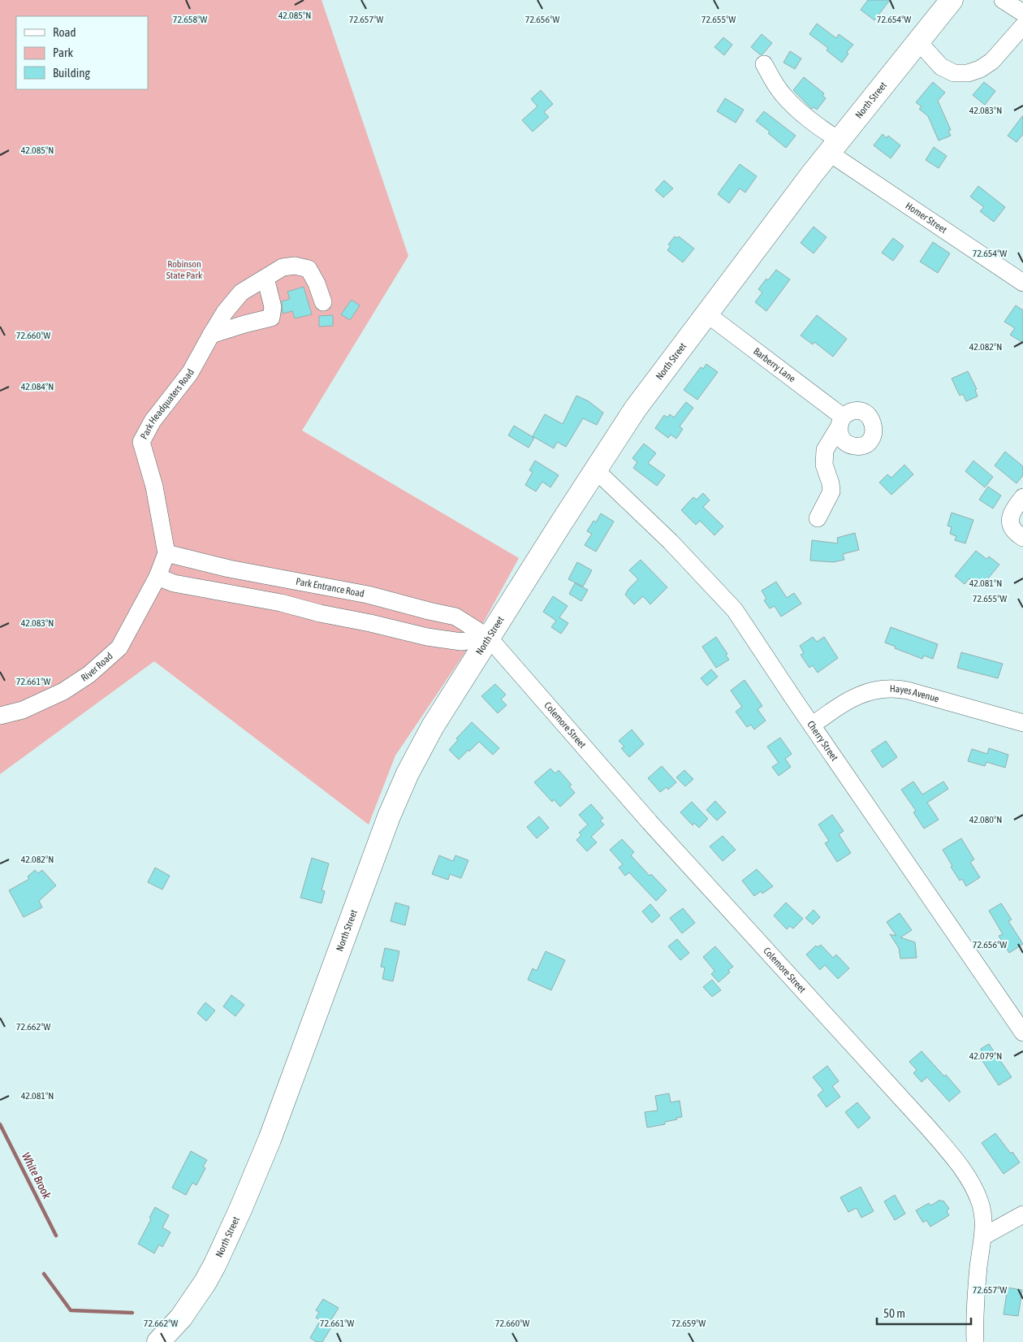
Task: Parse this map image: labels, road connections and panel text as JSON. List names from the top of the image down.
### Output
{
  "streets": {
    "main road": ["North Street"],
    "street": [
      "Homer Street",
      "Barberry Lane",
      "Park Headquaters Road",
      "Park Entrance Road",
      "River Road",
      "Hayes Avenue",
      "Colemore Street",
      "Cherry Street"
    ]
  },
  "crossings": [
    ["North Street", "Homer Street"],
    ["North Street", "Barberry Lane"],
    ["North Street", "Park Entrance Road"],
    ["North Street", "Colemore Street"],
    ["North Street", "Cherry Street"],
    ["Park Headquaters Road", "Park Entrance Road"],
    ["Park Entrance Road", "Colemore Street"],
    ["Hayes Avenue", "Cherry Street"]
  ],
  "water": ["White Brook"],
  "parks": ["Robinson State Park"],
  "legend": ["Road", "Park", "Building"],
  "scale_bar": "50 m",
  "coordinates": [
    "42.085°N",
    "72.658°W",
    "72.657°W",
    "72.656°W",
    "72.655°W",
    "72.654°W",
    "42.083°N",
    "72.660°W",
    "42.082°N",
    "42.084°N",
    "42.081°N",
    "72.661°W",
    "42.080°N",
    "72.662°W",
    "42.079°N",
    "72.659°W"
  ]
}
